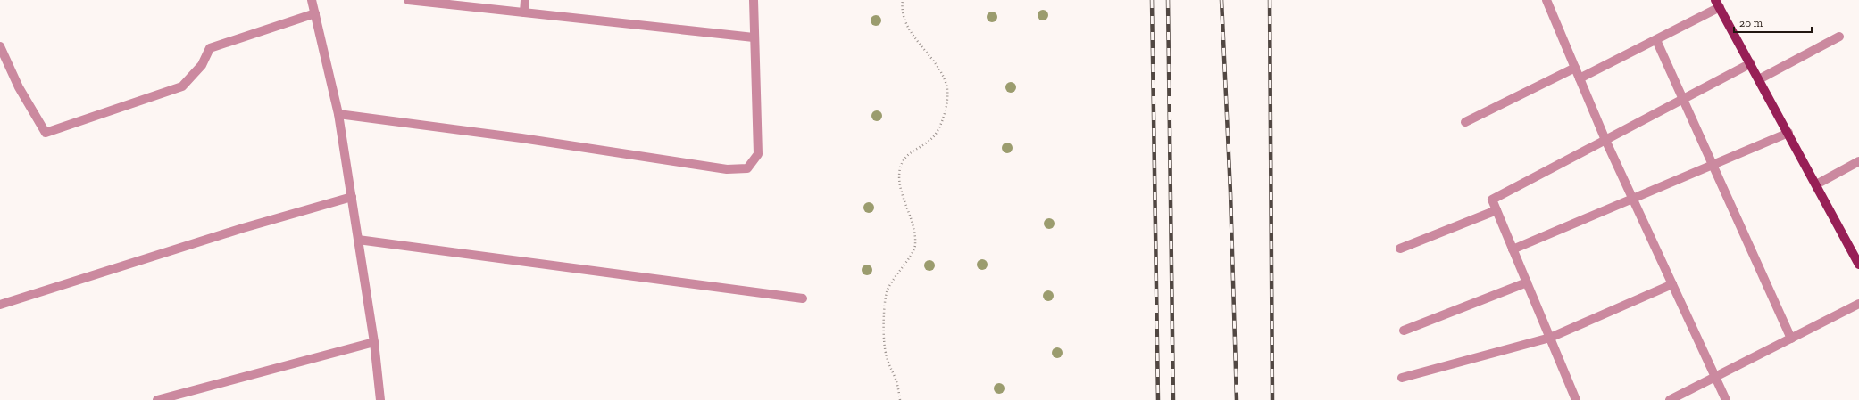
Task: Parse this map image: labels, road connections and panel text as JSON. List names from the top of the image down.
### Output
{
  "scale_bar": "20 m"
}
